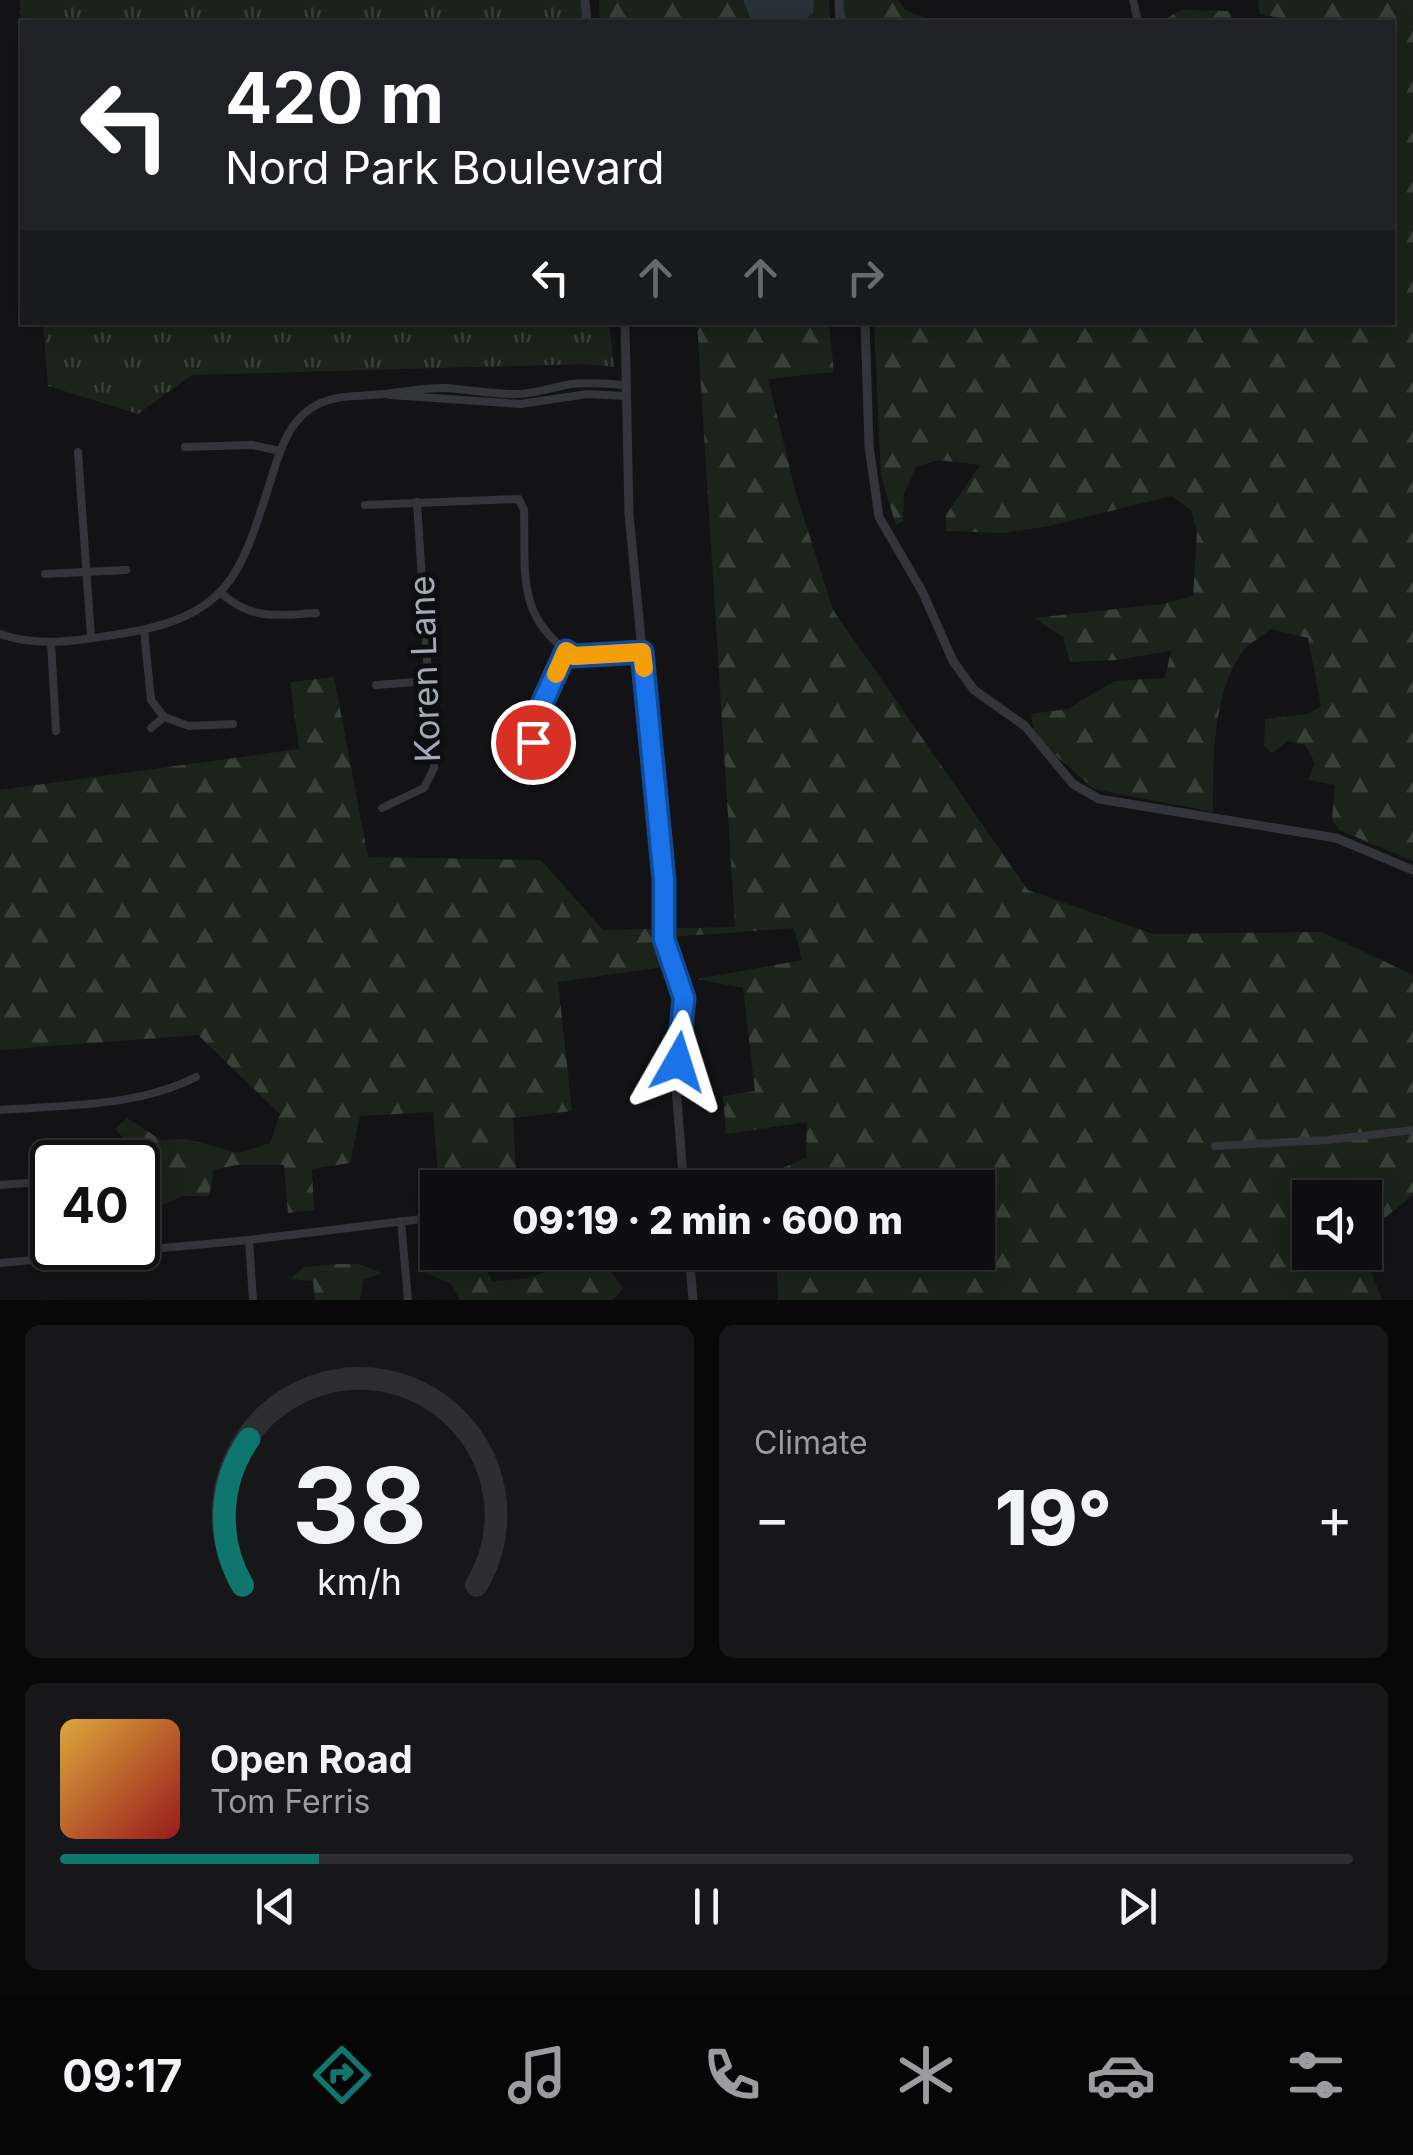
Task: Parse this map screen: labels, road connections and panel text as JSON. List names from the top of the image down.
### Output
{
  "streets": {
    "street": ["Koren Lane"]
  },
  "page": {
    "turn": ["420 m", "Nord Park Boulevard"],
    "limit": "40",
    "trip": "09:19 · 2 min · 600 m",
    "tile": "Climate",
    "heat": ["−", "19°", "+"],
    "song": ["Open Road", "Tom Ferris"],
    "tabs": "09:17",
    "gauge": ["38", "km/h"]
  }
}
